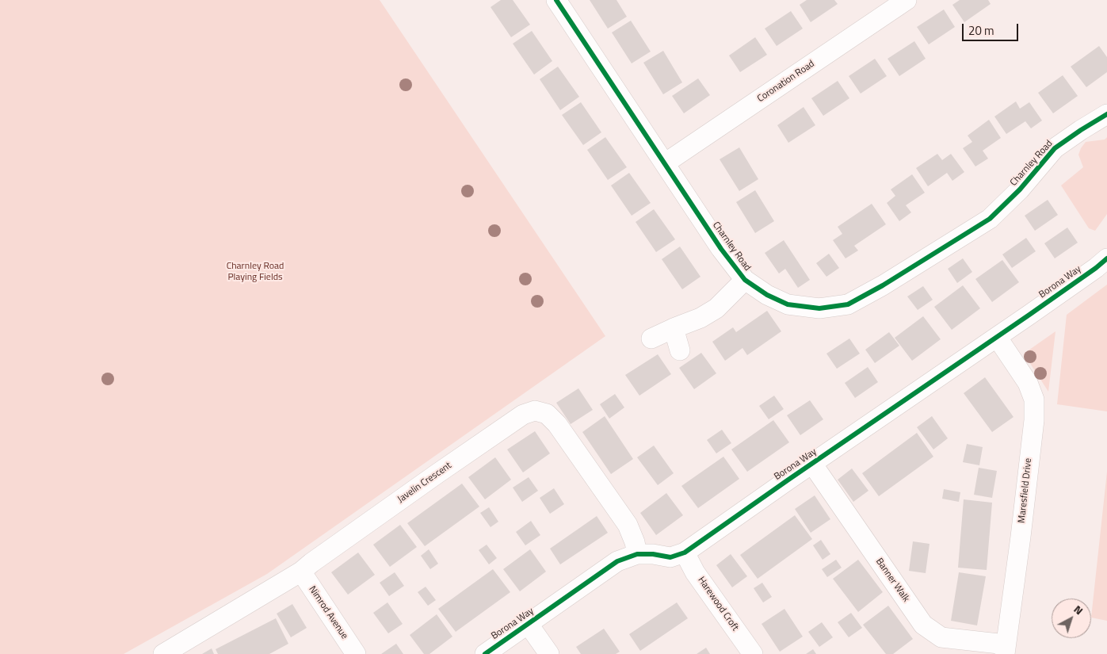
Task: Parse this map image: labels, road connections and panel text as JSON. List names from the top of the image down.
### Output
{
  "streets": {
    "street": [
      "Coronation Road",
      "Charnley Road",
      "Borona Way",
      "Javelin Crescent",
      "Maresfield Drive",
      "Banner Walk",
      "Harewood Croft",
      "Nimrod Avenue"
    ]
  },
  "crossings": [
    ["Coronation Road", "Charnley Road"],
    ["Borona Way", "Javelin Crescent"],
    ["Borona Way", "Maresfield Drive"],
    ["Borona Way", "Banner Walk"],
    ["Borona Way", "Harewood Croft"],
    ["Javelin Crescent", "Nimrod Avenue"],
    ["Maresfield Drive", "Banner Walk"]
  ],
  "parks": ["Charnley Road Playing Fields"],
  "scale_bar": "20 m",
  "north": "top right"
}
